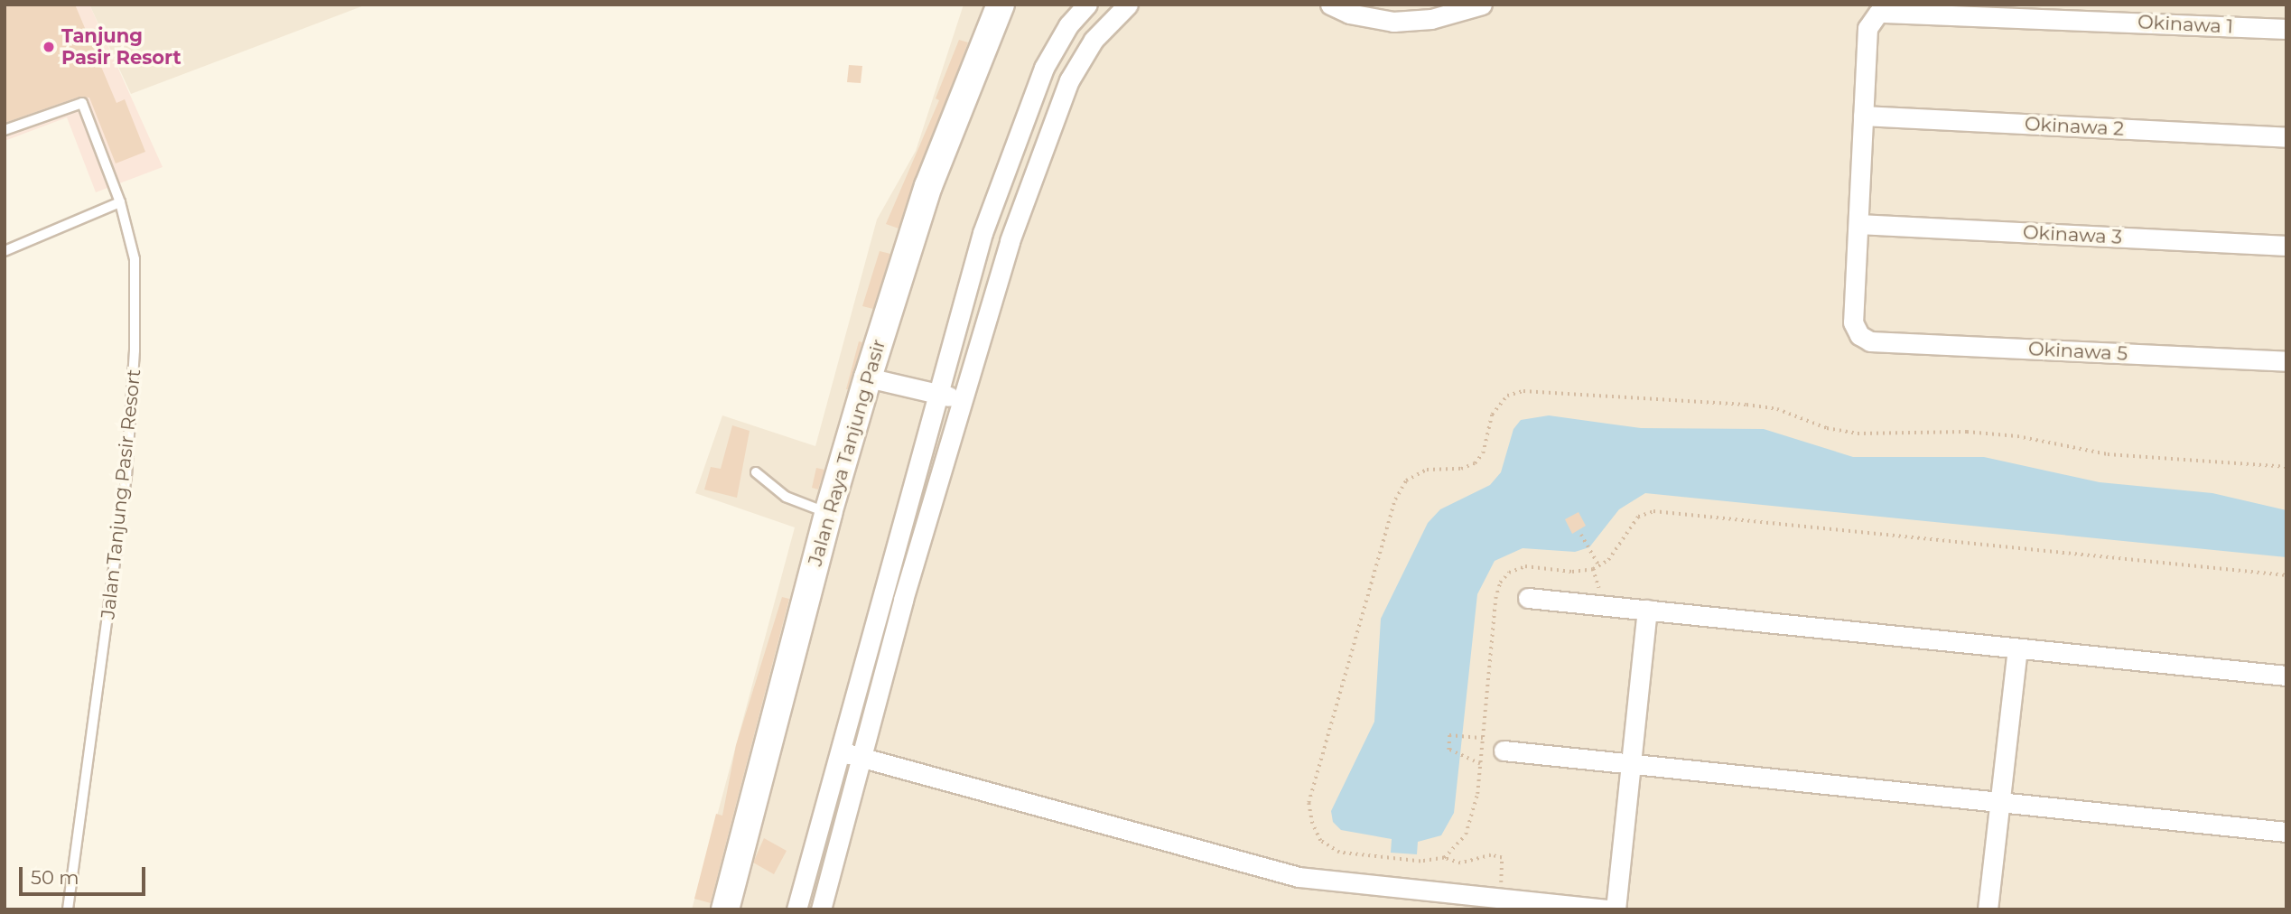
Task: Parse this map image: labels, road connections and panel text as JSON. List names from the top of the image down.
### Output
{
  "streets": {
    "street": [
      "Okinawa 1",
      "Okinawa 2",
      "Okinawa 3",
      "Okinawa 5",
      "Jalan Raya Tanjung Pasir"
    ],
    "lane": ["Jalan Tanjung Pasir Resort"]
  },
  "crossings": [
    ["Okinawa 1", "Okinawa 2"],
    ["Okinawa 3", "Okinawa 5"]
  ],
  "places": ["Tanjung Pasir Resort"],
  "scale_bar": "50 m"
}
